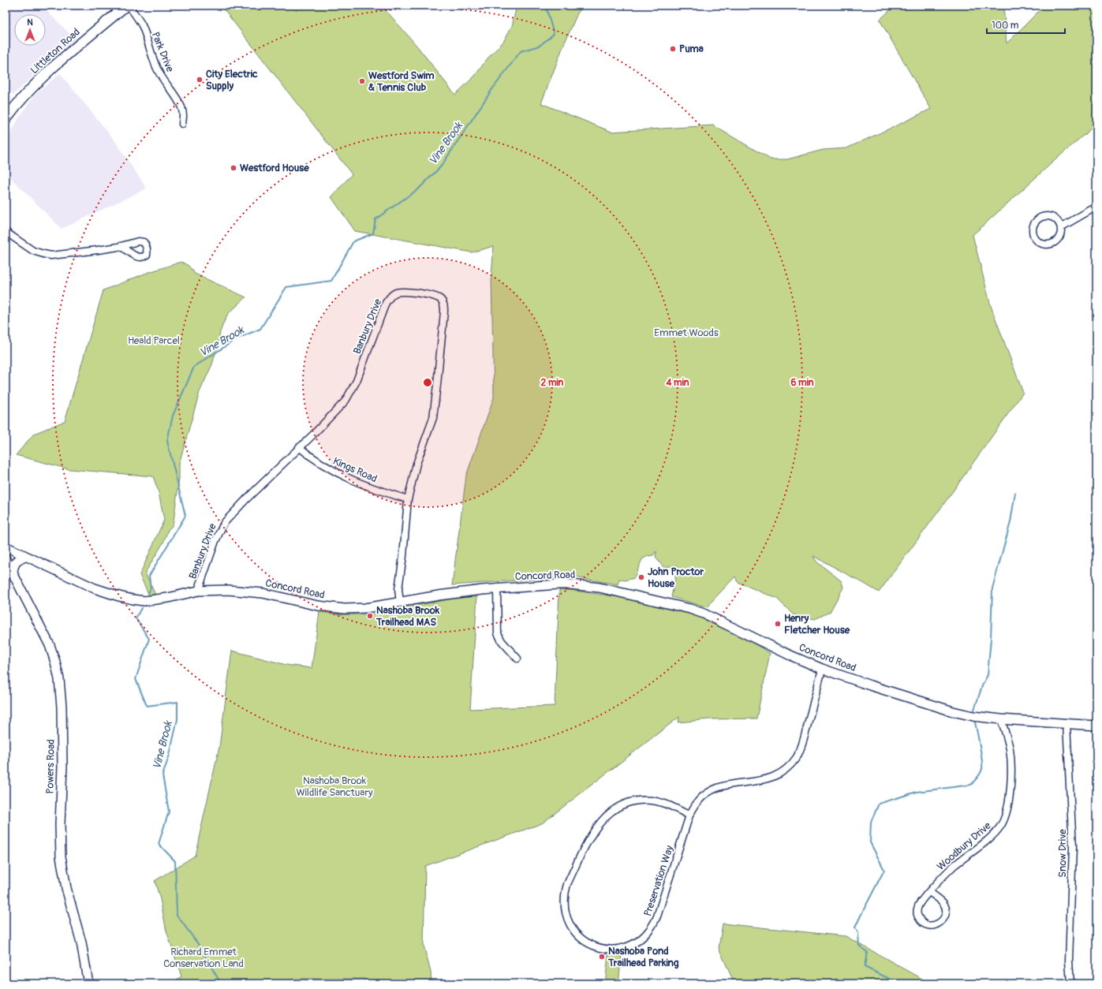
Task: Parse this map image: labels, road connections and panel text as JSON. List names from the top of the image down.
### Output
{
  "streets": {
    "main road": ["Littleton Road", "Concord Road", "Powers Road"],
    "street": [
      "Park Drive",
      "Banbury Drive",
      "Kings Road",
      "Woodbury Drive",
      "Snow Drive",
      "Preservation Way"
    ]
  },
  "crossings": [
    ["Banbury Drive", "Kings Road"],
    ["Banbury Drive", "Concord Road"],
    ["Concord Road", "Woodbury Drive"],
    ["Concord Road", "Snow Drive"],
    ["Concord Road", "Preservation Way"]
  ],
  "water": ["Vine Brook"],
  "parks": [
    "Emmet Woods",
    "Heald Parcel",
    "Nashoba Brook Wildlife Sanctuary",
    "Richard Emmet Conservation Land"
  ],
  "places": [
    "Puma",
    "City Electric Supply",
    "Westford Swim & Tennis Club",
    "Westford House",
    "John Proctor House",
    "Nashoba Brook Trailhead MAS",
    "Henry Fletcher House",
    "Nashoba Pond Trailhead Parking"
  ],
  "scale_bar": "100 m",
  "north": "top",
  "rings": ["2 min", "4 min", "6 min"]
}
